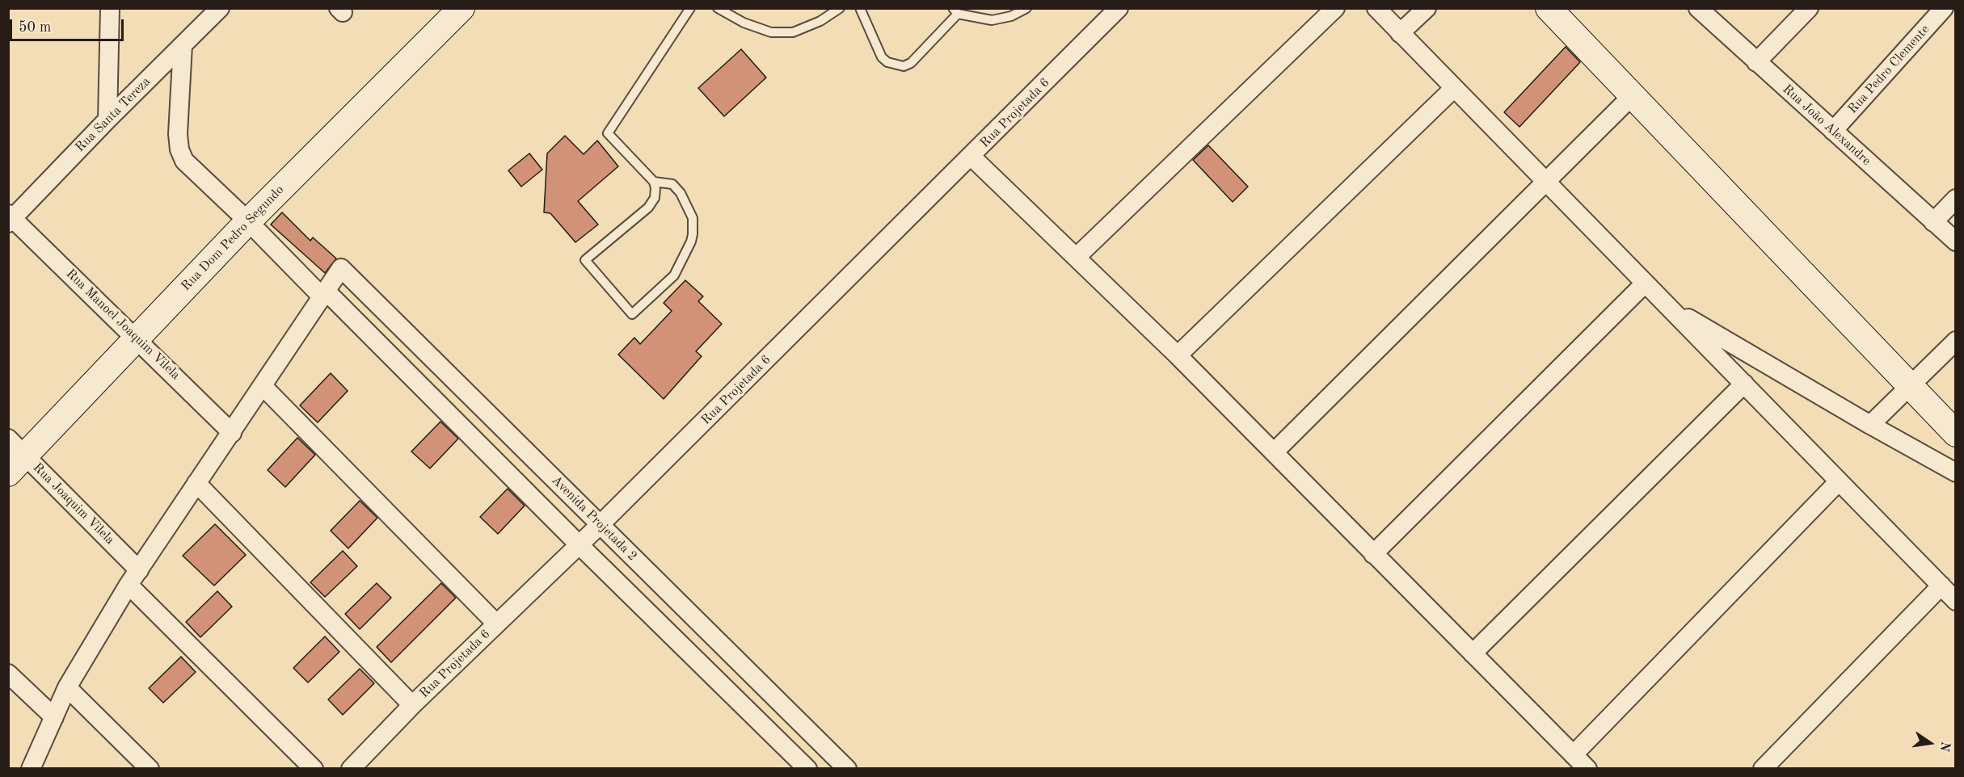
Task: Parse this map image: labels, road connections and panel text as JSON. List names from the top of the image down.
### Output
{
  "streets": {
    "street": [
      "Rua Pedro Clemente",
      "Rua Projetada 6",
      "Rua Santa Tereza",
      "Rua João Alexandre",
      "Rua Dom Pedro Segundo",
      "Rua Manoel Joaquim Vilela",
      "Rua Joaquim Vilela",
      "Avenida Projetada 2"
    ]
  },
  "crossings": [
    ["Rua Pedro Clemente", "Rua João Alexandre"],
    ["Rua Projetada 6", "Avenida Projetada 2"],
    ["Rua Santa Tereza", "Rua Manoel Joaquim Vilela"],
    ["Rua Dom Pedro Segundo", "Rua Manoel Joaquim Vilela"],
    ["Rua Dom Pedro Segundo", "Rua Joaquim Vilela"]
  ],
  "scale_bar": "50 m",
  "north": "right"
}
